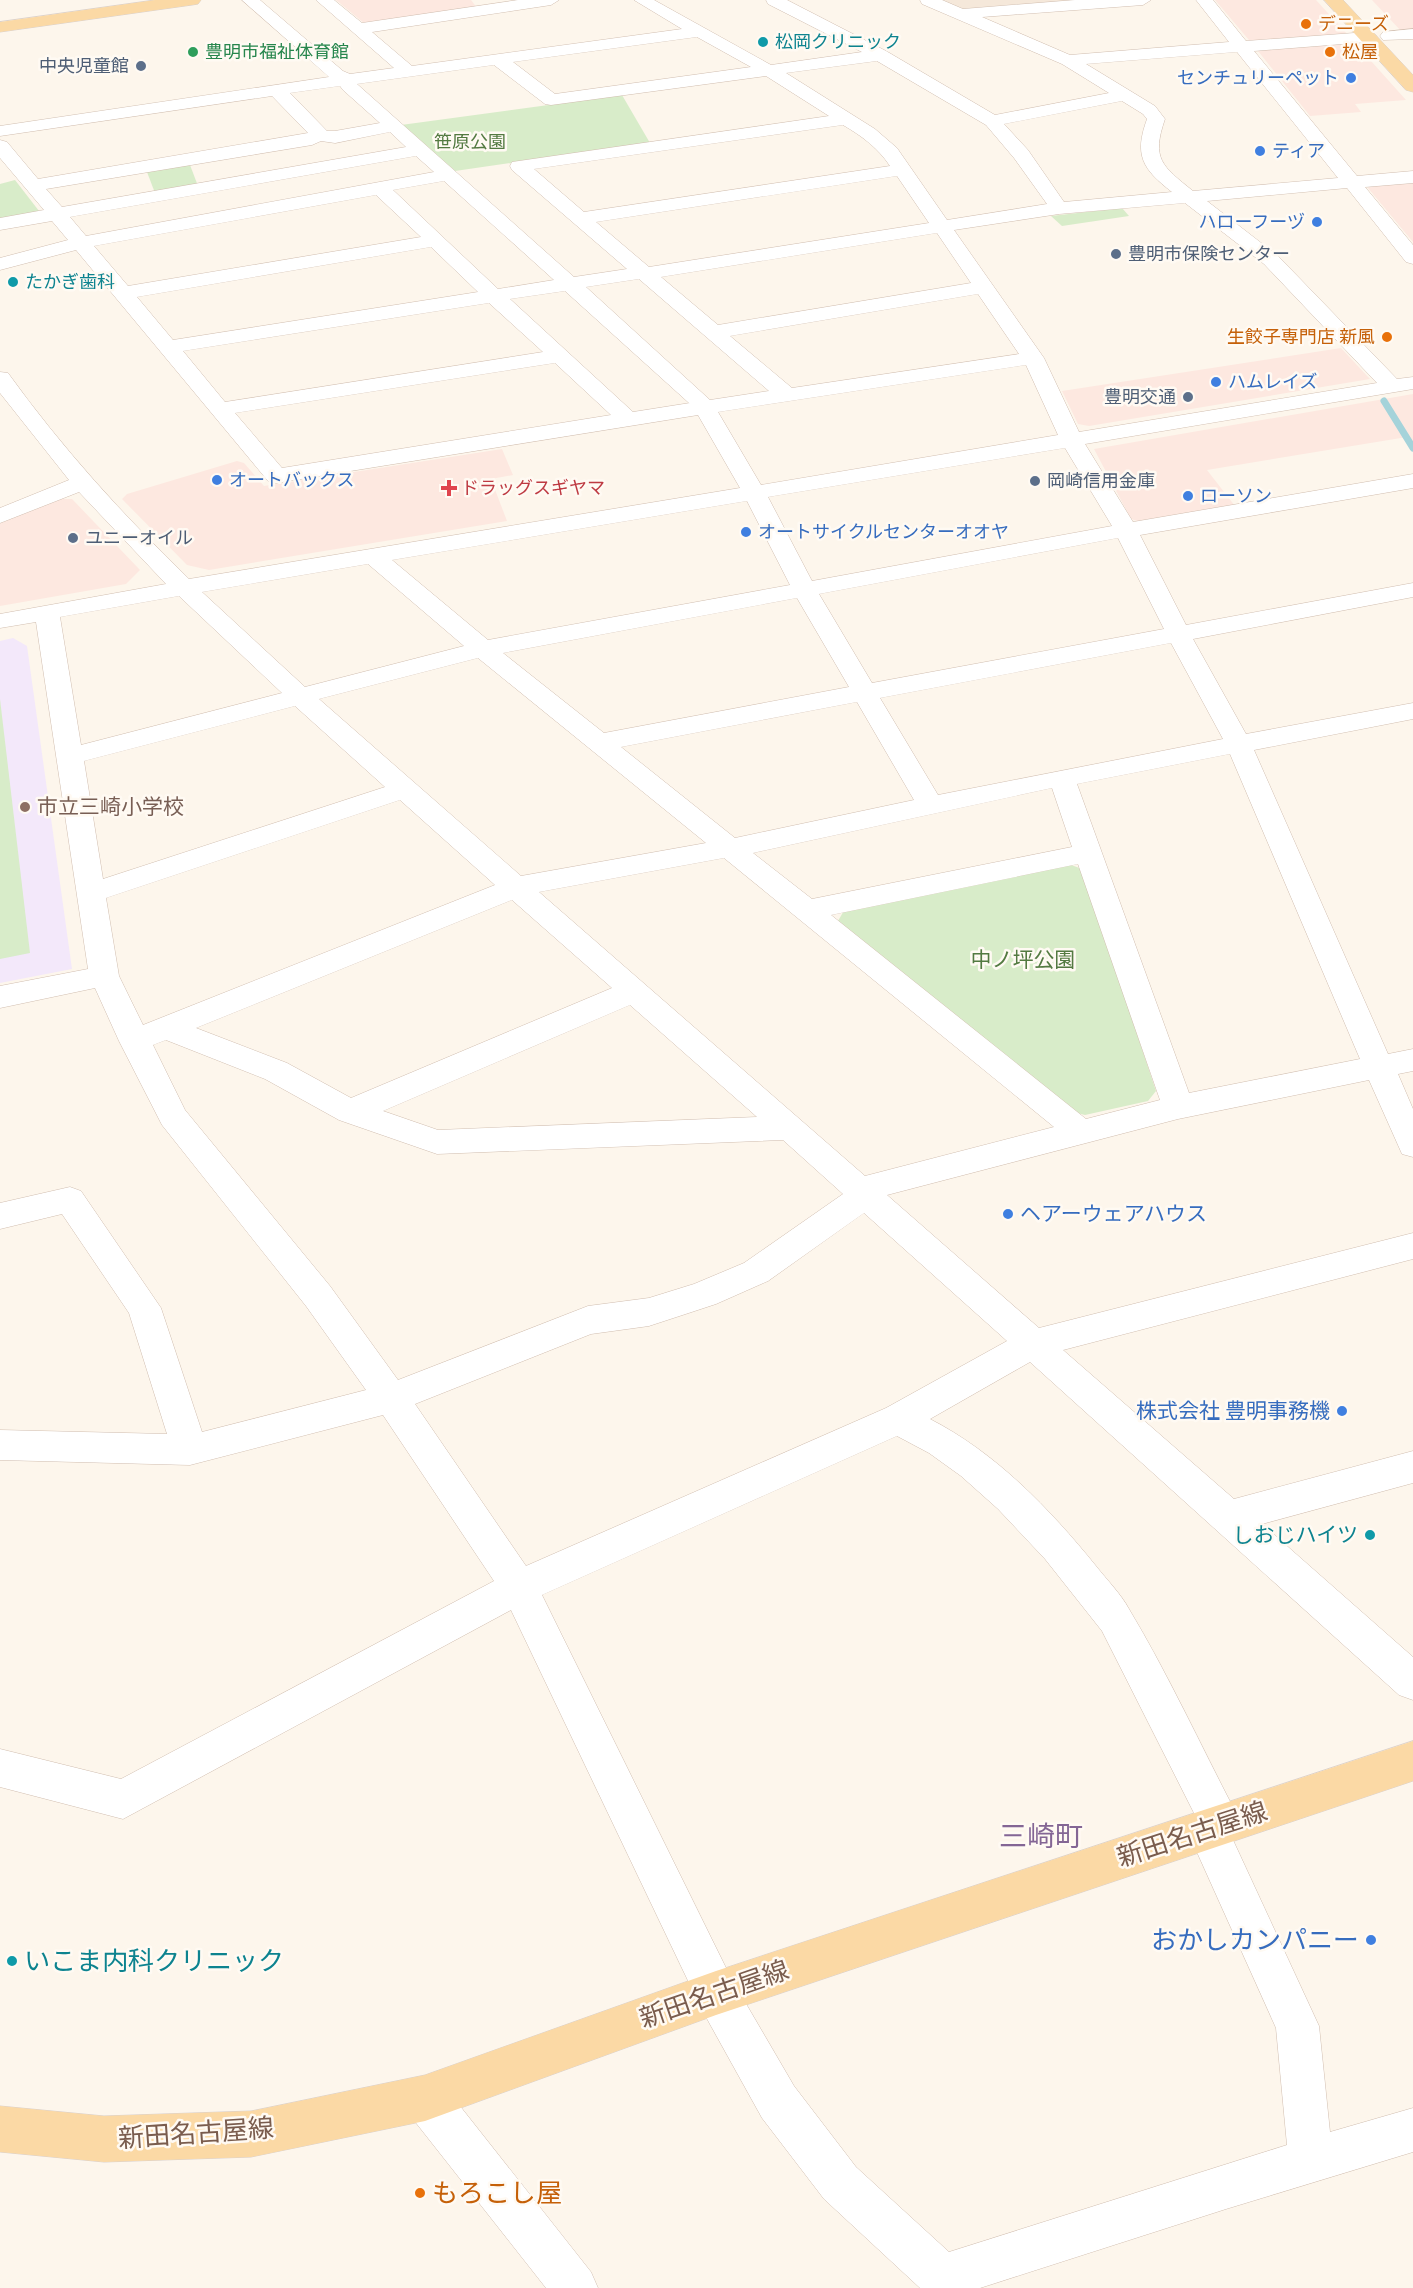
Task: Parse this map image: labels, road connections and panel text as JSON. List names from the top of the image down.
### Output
{
  "streets": {
    "main road": ["新田名古屋線"]
  },
  "districts": ["三崎町"],
  "parks": ["笹原公園", "中ノ坪公園"],
  "places": {
    "other": [
      "デニーズ",
      "松岡クリニック",
      "豊明市福祉体育館",
      "松屋",
      "中央児童館",
      "センチュリーペット",
      "ティア",
      "ハローフーヅ",
      "豊明市保険センター",
      "たかぎ歯科",
      "生餃子専門店 新風",
      "ハムレイズ",
      "豊明交通",
      "オートバックス",
      "岡崎信用金庫",
      "ローソン",
      "オートサイクルセンターオオヤ",
      "ユニーオイル",
      "市立三崎小学校",
      "ヘアーウェアハウス",
      "株式会社 豊明事務機",
      "しおじハイツ",
      "おかしカンパニー",
      "いこま内科クリニック",
      "もろこし屋"
    ],
    "health": ["ドラッグスギヤマ"]
  }
}
